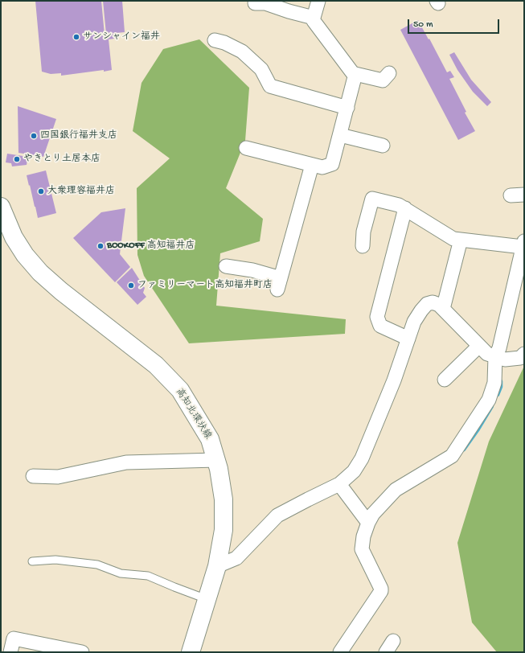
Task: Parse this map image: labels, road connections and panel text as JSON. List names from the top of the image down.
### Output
{
  "streets": {
    "main road": ["高知北環状線"]
  },
  "places": [
    "サンシャイン福井",
    "四国銀行福井支店",
    "やきとり土居本店",
    "大衆理容福井店",
    "BOOKOFF 高知福井店",
    "ファミリーマート高知福井町店"
  ],
  "scale_bar": "50 m"
}
